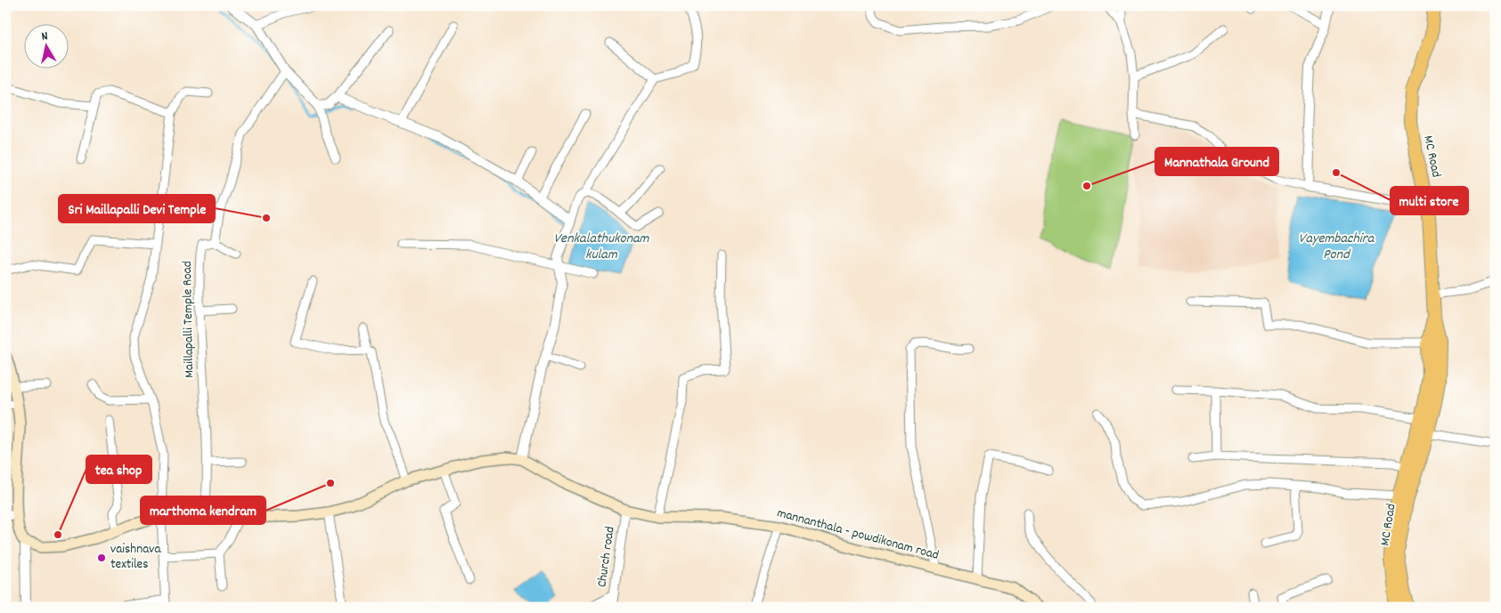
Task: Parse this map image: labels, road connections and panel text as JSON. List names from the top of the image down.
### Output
{
  "streets": {
    "main road": ["MC Road", "mannanthala - powdikonam road"],
    "street": ["Maillapalli Temple Road", "Church road"]
  },
  "crossings": [
    ["Maillapalli Temple Road", "mannanthala - powdikonam road"],
    ["mannanthala - powdikonam road", "Church road"]
  ],
  "water": ["Venkalathukonam kulam", "Vayembachira Pond"],
  "places": [
    "multi store",
    "Mannathala Ground",
    "Sri Maillapalli Devi Temple",
    "marthoma kendram",
    "tea shop",
    "vaishnava textiles"
  ],
  "north": "top"
}
